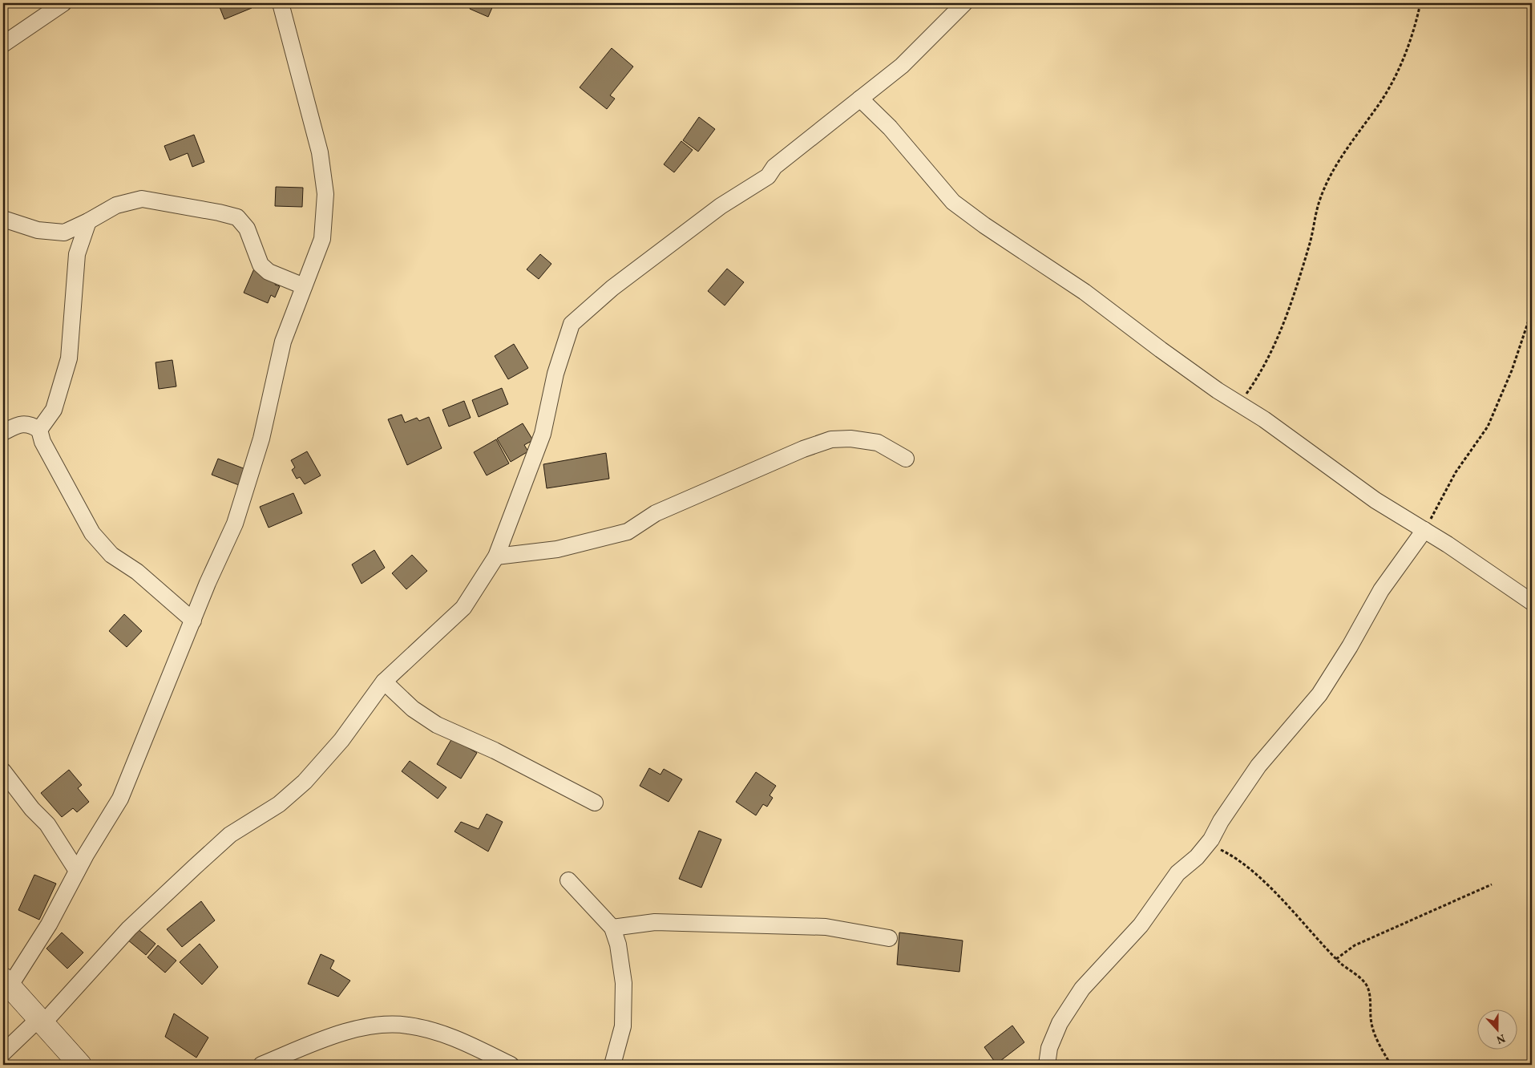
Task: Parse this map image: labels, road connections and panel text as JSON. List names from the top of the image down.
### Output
{
  "north": "bottom"
}
